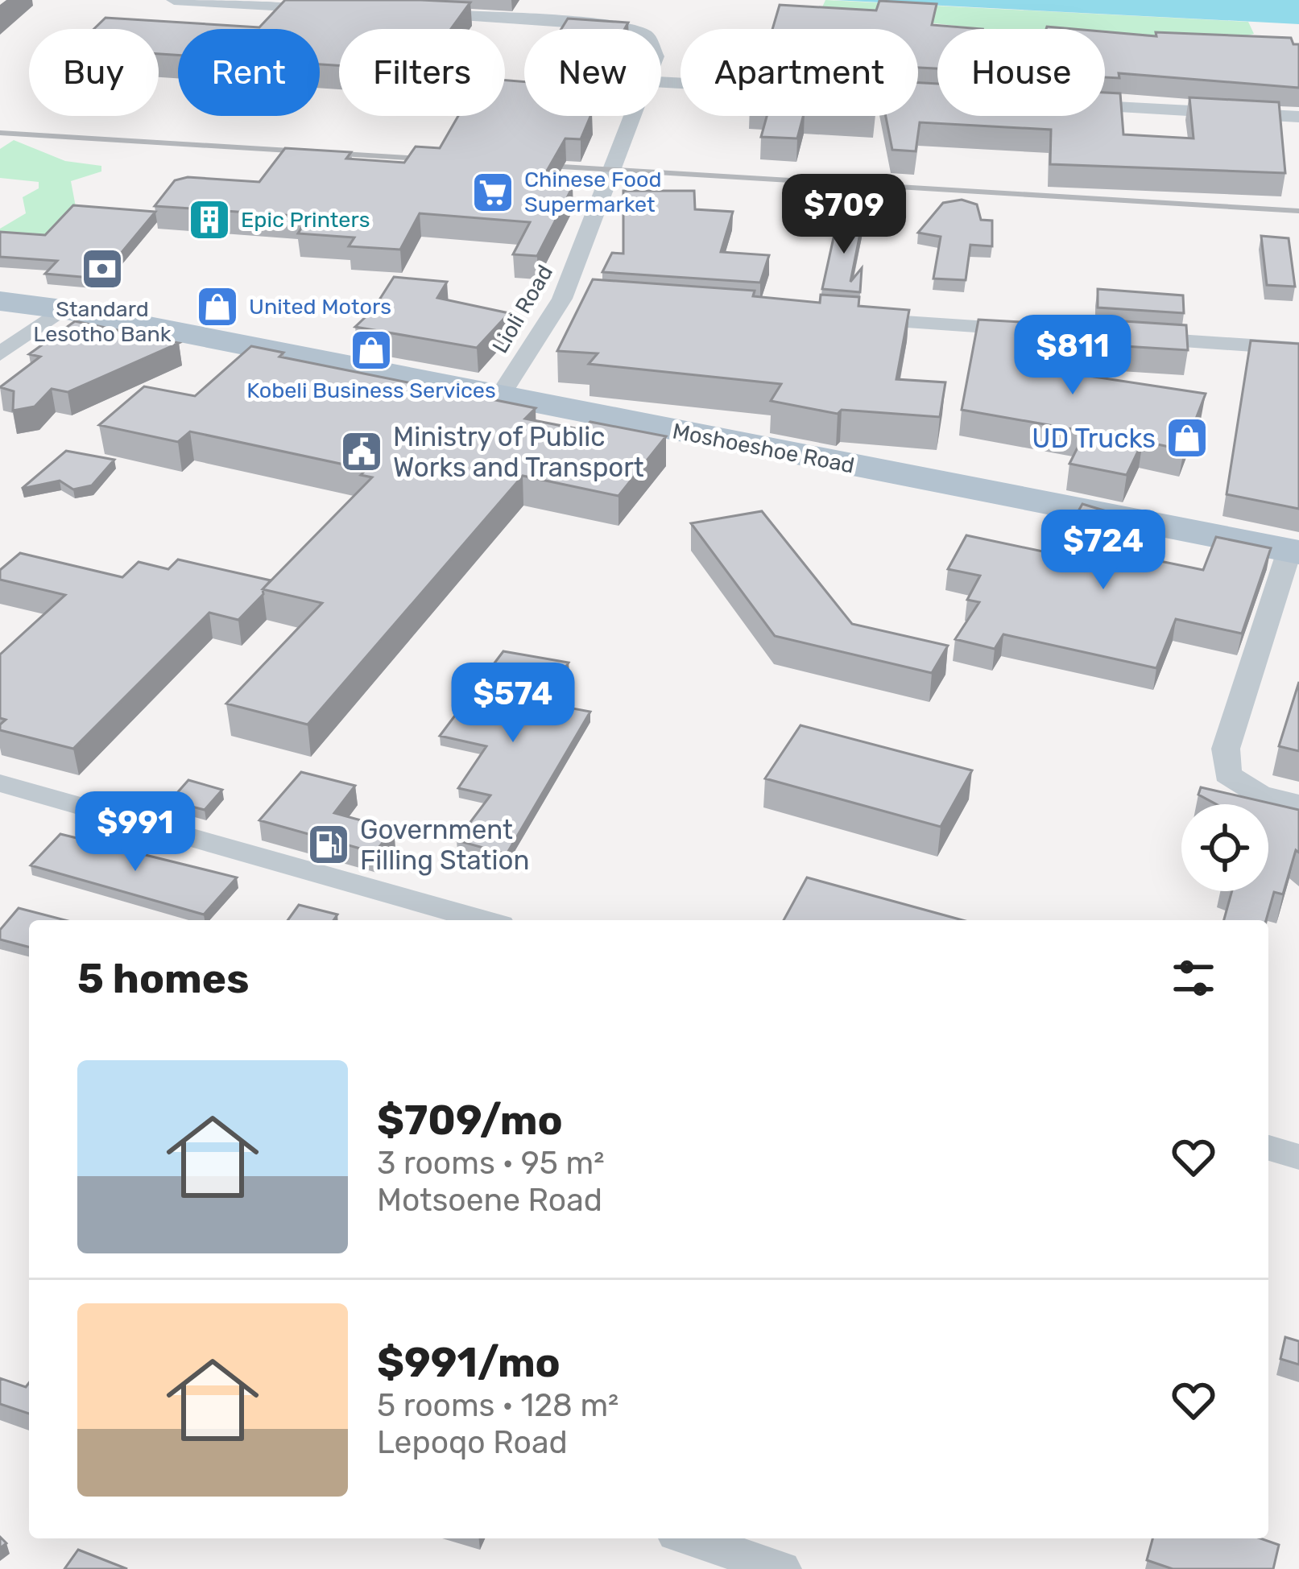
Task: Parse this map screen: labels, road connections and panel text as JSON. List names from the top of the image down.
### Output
{
  "streets": {
    "main road": ["Moshoeshoe Road"],
    "street": ["Lioli Road"]
  },
  "crossings": [
    ["Lioli Road", "Moshoeshoe Road"]
  ],
  "places": {
    "supermarket": ["Chinese Food Supermarket"],
    "building": ["Epic Printers"],
    "bank": ["Standard Lesotho Bank"],
    "shop": ["United Motors", "Kobeli Business Services", "UD Trucks"],
    "public building": ["Ministry of Public Works and Transport"],
    "fuel station": ["Government Filling Station"]
  },
  "page": {
    "chip": [
      "Buy",
      "Rent",
      "Filters",
      "New",
      "Apartment",
      "House"
    ],
    "price": [
      "$709",
      "$811",
      "$724",
      "$574",
      "$991"
    ],
    "heading": "5 homes",
    "list": [
      {
        "name": "$709/mo",
        "note": "3 rooms · 95 m² · Motsoene Road"
      },
      {
        "name": "$991/mo",
        "note": "5 rooms · 128 m² · Lepoqo Road"
      }
    ]
  }
}
